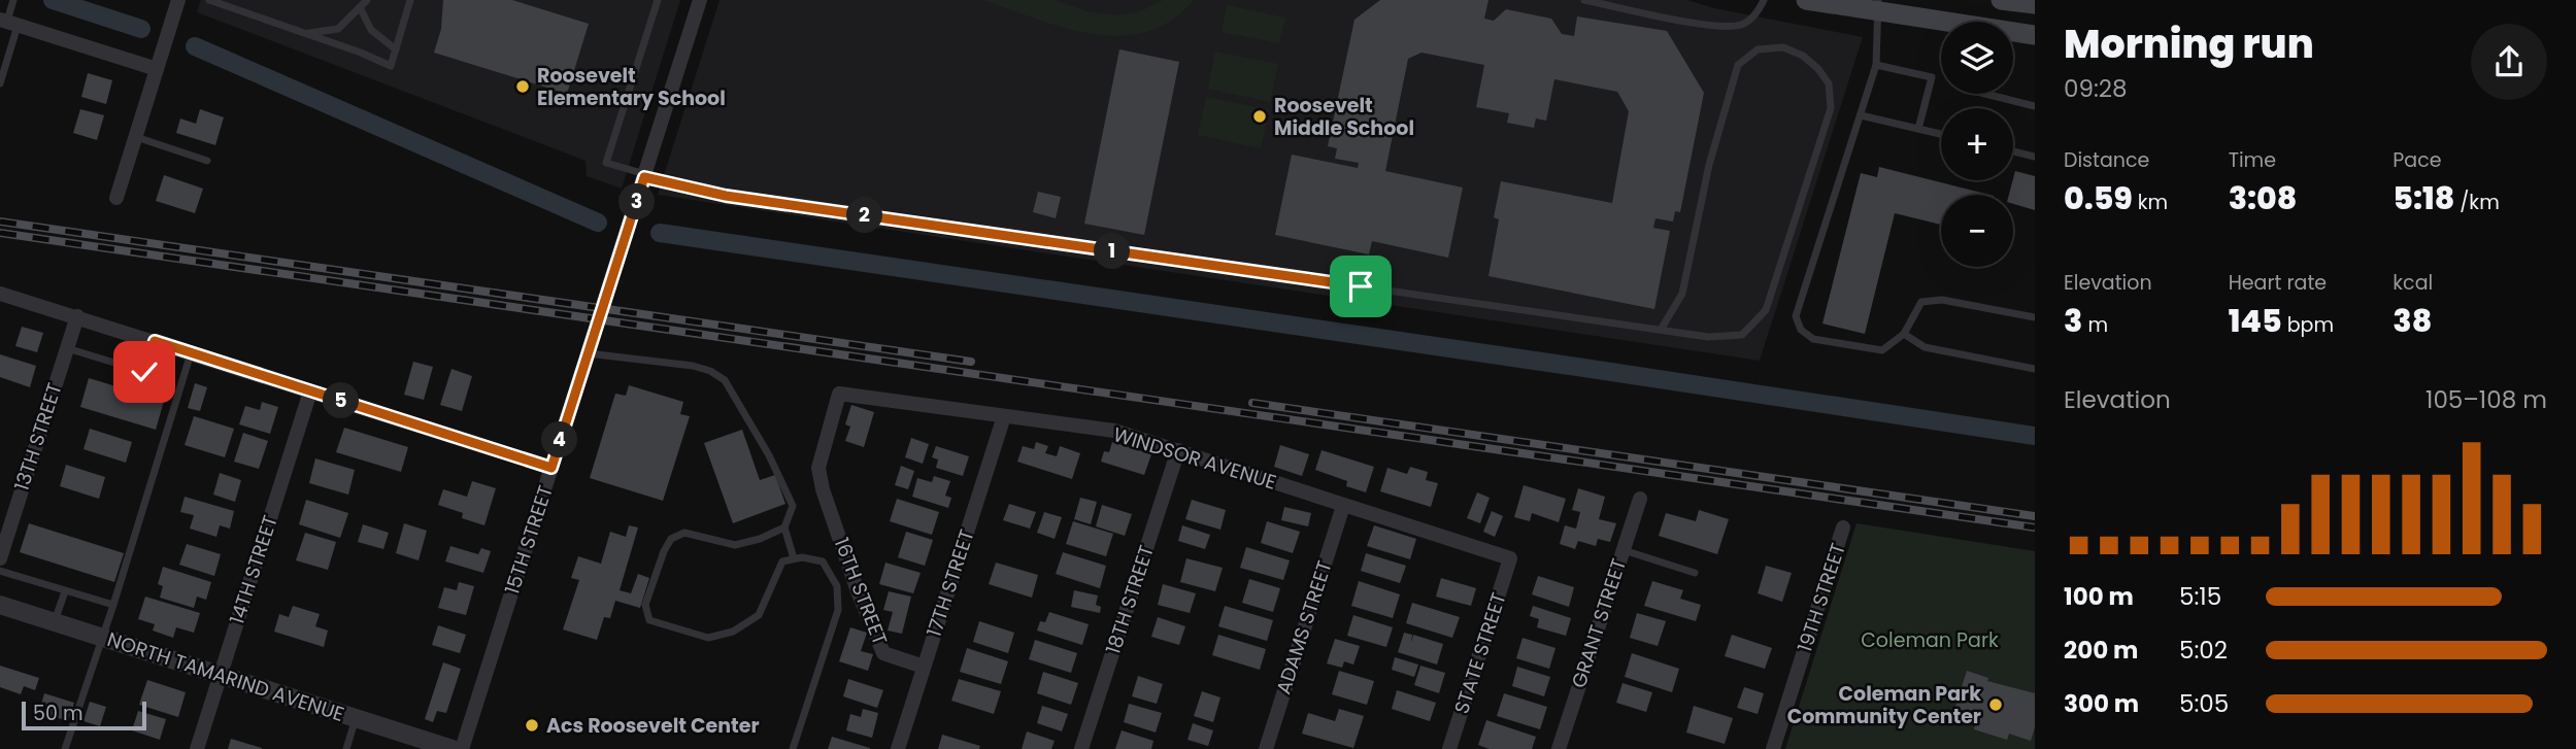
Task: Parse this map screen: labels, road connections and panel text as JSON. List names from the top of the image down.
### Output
{
  "streets": {
    "street": [
      "13TH STREET",
      "WINDSOR AVENUE",
      "15TH STREET",
      "14TH STREET",
      "17TH STREET",
      "16TH STREET",
      "19TH STREET",
      "18TH STREET",
      "GRANT STREET",
      "ADAMS STREET",
      "STATE STREET",
      "NORTH TAMARIND AVENUE"
    ]
  },
  "crossings": [
    ["WINDSOR AVENUE", "17TH STREET"],
    ["WINDSOR AVENUE", "16TH STREET"],
    ["WINDSOR AVENUE", "18TH STREET"],
    ["WINDSOR AVENUE", "ADAMS STREET"],
    ["WINDSOR AVENUE", "STATE STREET"],
    ["14TH STREET", "NORTH TAMARIND AVENUE"],
    ["17TH STREET", "16TH STREET"]
  ],
  "parks": ["Coleman Park"],
  "places": [
    "Roosevelt Elementary School",
    "Roosevelt Middle School",
    "Coleman Park Community Center",
    "Acs Roosevelt Center"
  ],
  "scale_bar": "50 m",
  "page": {
    "heading": ["Morning run", "09:28"],
    "map_buttons": ["+", "−"],
    "stats": [
      ["Distance", "0.59 km"],
      ["Time", "3:08"],
      ["Pace", "5:18 /km"],
      ["Elevation", "3 m"],
      ["Heart rate", "145 bpm"],
      ["kcal", "38"]
    ],
    "pins": [
      "3",
      "2",
      "1",
      "5",
      "4"
    ],
    "chart": ["Elevation", "105–108 m"],
    "list": [
      {
        "name": "100 m",
        "note": "5:15"
      },
      {
        "name": "200 m",
        "note": "5:02"
      },
      {
        "name": "300 m",
        "note": "5:05"
      }
    ],
    "scale": "50 m"
  }
}
